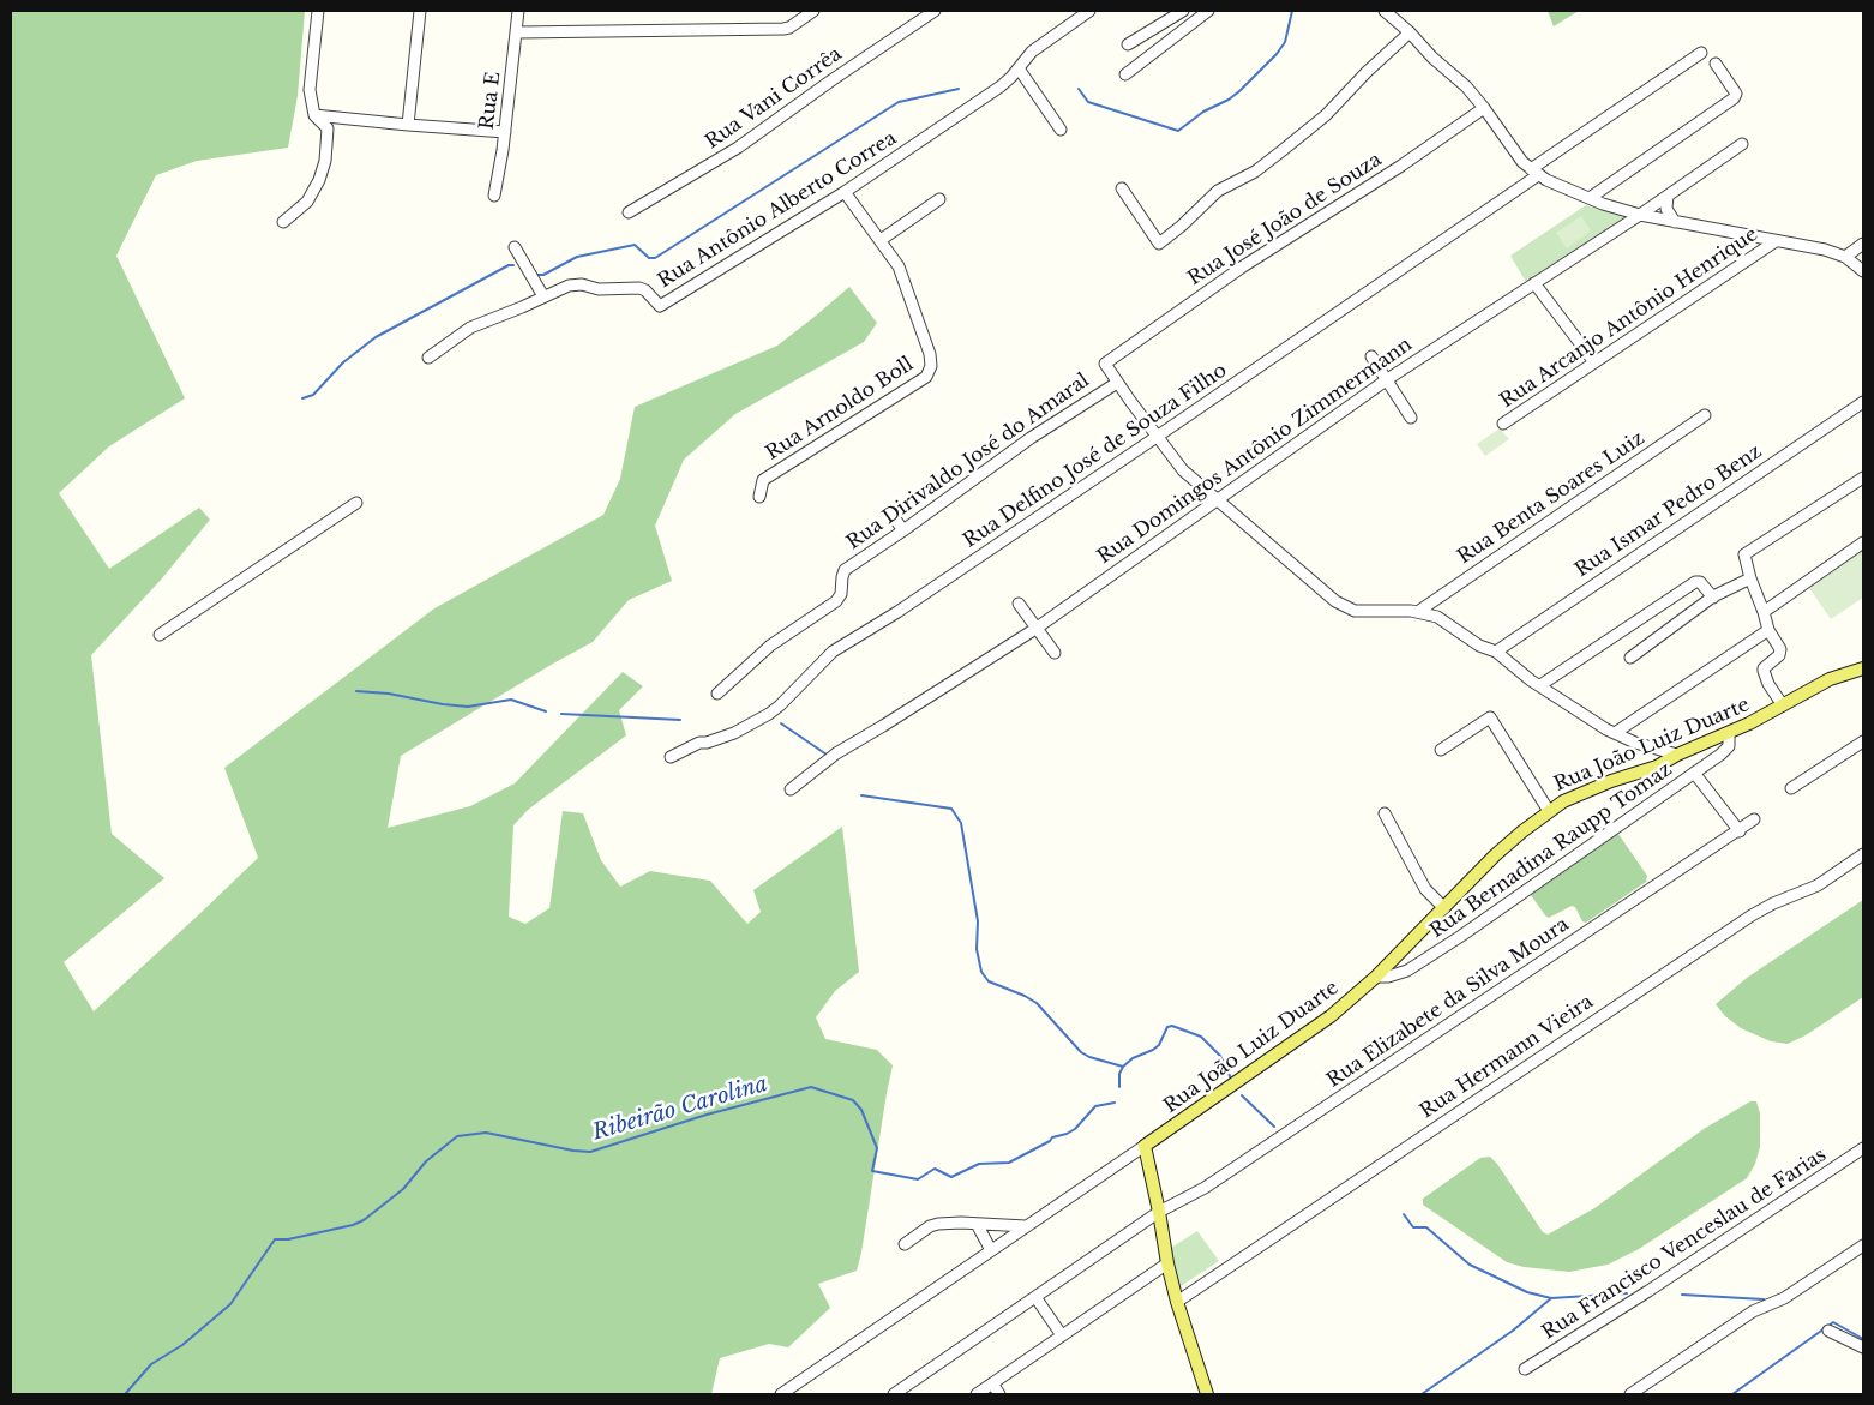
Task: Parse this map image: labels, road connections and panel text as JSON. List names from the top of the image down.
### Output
{
  "streets": {
    "main road": ["Rua João Luiz Duarte"],
    "street": [
      "Rua Vani Corrêa",
      "Rua E",
      "Rua Antônio Alberto Correa",
      "Rua José João de Souza",
      "Rua Arcanjo Antônio Henrique",
      "Rua Arnoldo Boll",
      "Rua Domingos Antônio Zimmermann",
      "Rua Delfino José de Souza Filho",
      "Rua Dirivaldo José do Amaral",
      "Rua Benta Soares Luiz",
      "Rua Ismar Pedro Benz",
      "Rua Bernadina Raupp Tomaz",
      "Rua Elizabete da Silva Moura",
      "Rua Hermann Vieira",
      "Rua Francisco Venceslau de Farias"
    ]
  },
  "crossings": [
    ["Rua Antônio Alberto Correa", "Rua Arnoldo Boll"],
    ["Rua José João de Souza", "Rua Dirivaldo José do Amaral"],
    ["Rua João Luiz Duarte", "Rua Bernadina Raupp Tomaz"]
  ],
  "water": ["Ribeirão Carolina"]
}
